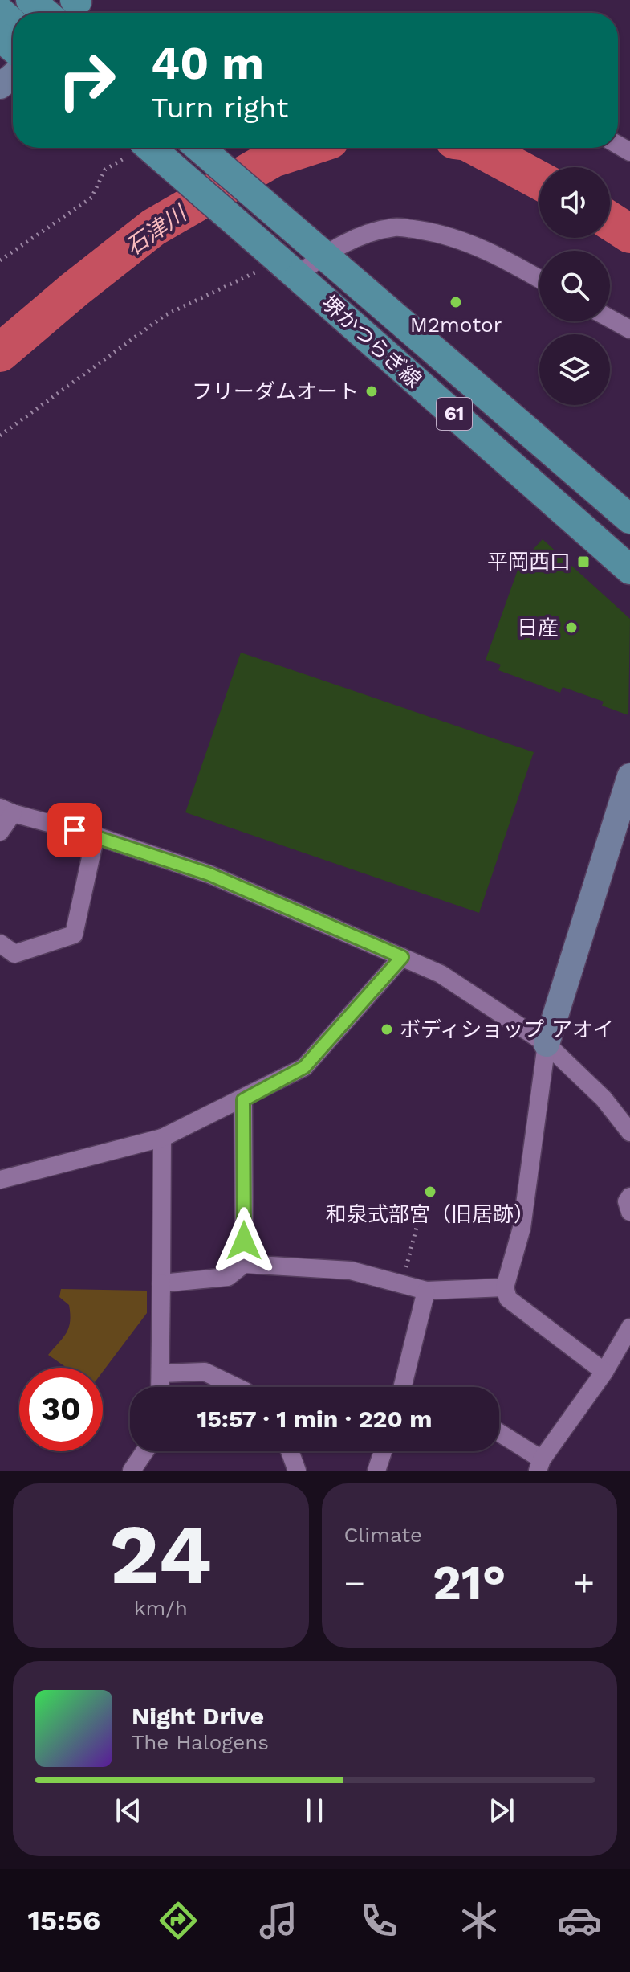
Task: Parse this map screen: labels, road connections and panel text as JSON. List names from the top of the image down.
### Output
{
  "streets": {
    "main road": ["堺かつらぎ線", "61"]
  },
  "water": ["石津川"],
  "places": {
    "other": [
      "M2motor",
      "フリーダムオート",
      "日産",
      "ボディショップ アオイ",
      "和泉式部宮（旧居跡）"
    ],
    "transit": ["平岡西口"]
  },
  "page": {
    "turn": ["40 m", "Turn right"],
    "limit": "30",
    "trip": "15:57 · 1 min · 220 m",
    "tile": [
      ["24", "km/h"],
      "Climate"
    ],
    "heat": ["−", "21°", "+"],
    "song": ["Night Drive", "The Halogens"],
    "tabs": "15:56"
  }
}
